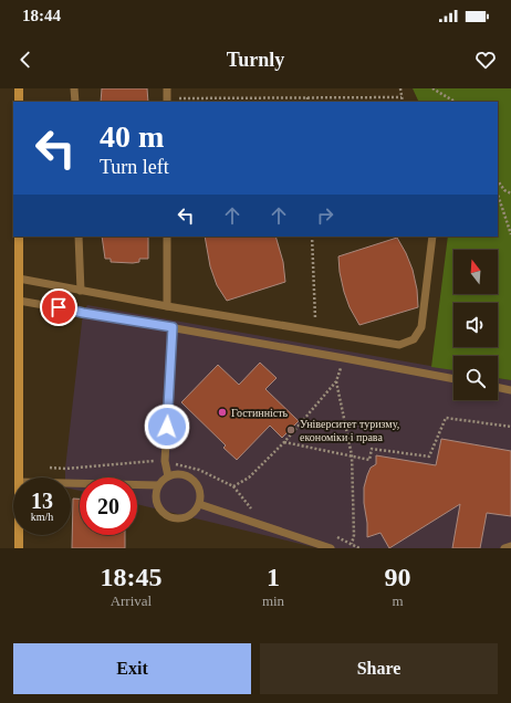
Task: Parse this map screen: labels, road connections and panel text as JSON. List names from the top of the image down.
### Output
{
  "places": ["Гостинність", "Університет туризму, економіки і права"],
  "north": "top",
  "page": {
    "status": "18:44",
    "header": "Turnly",
    "turn": ["40 m", "Turn left"],
    "speed": "13 km/h",
    "limit": "20",
    "eta": [
      "18:45",
      "Arrival",
      "1",
      "min",
      "90",
      "m"
    ],
    "buttons": ["Exit", "Share"]
  }
}
